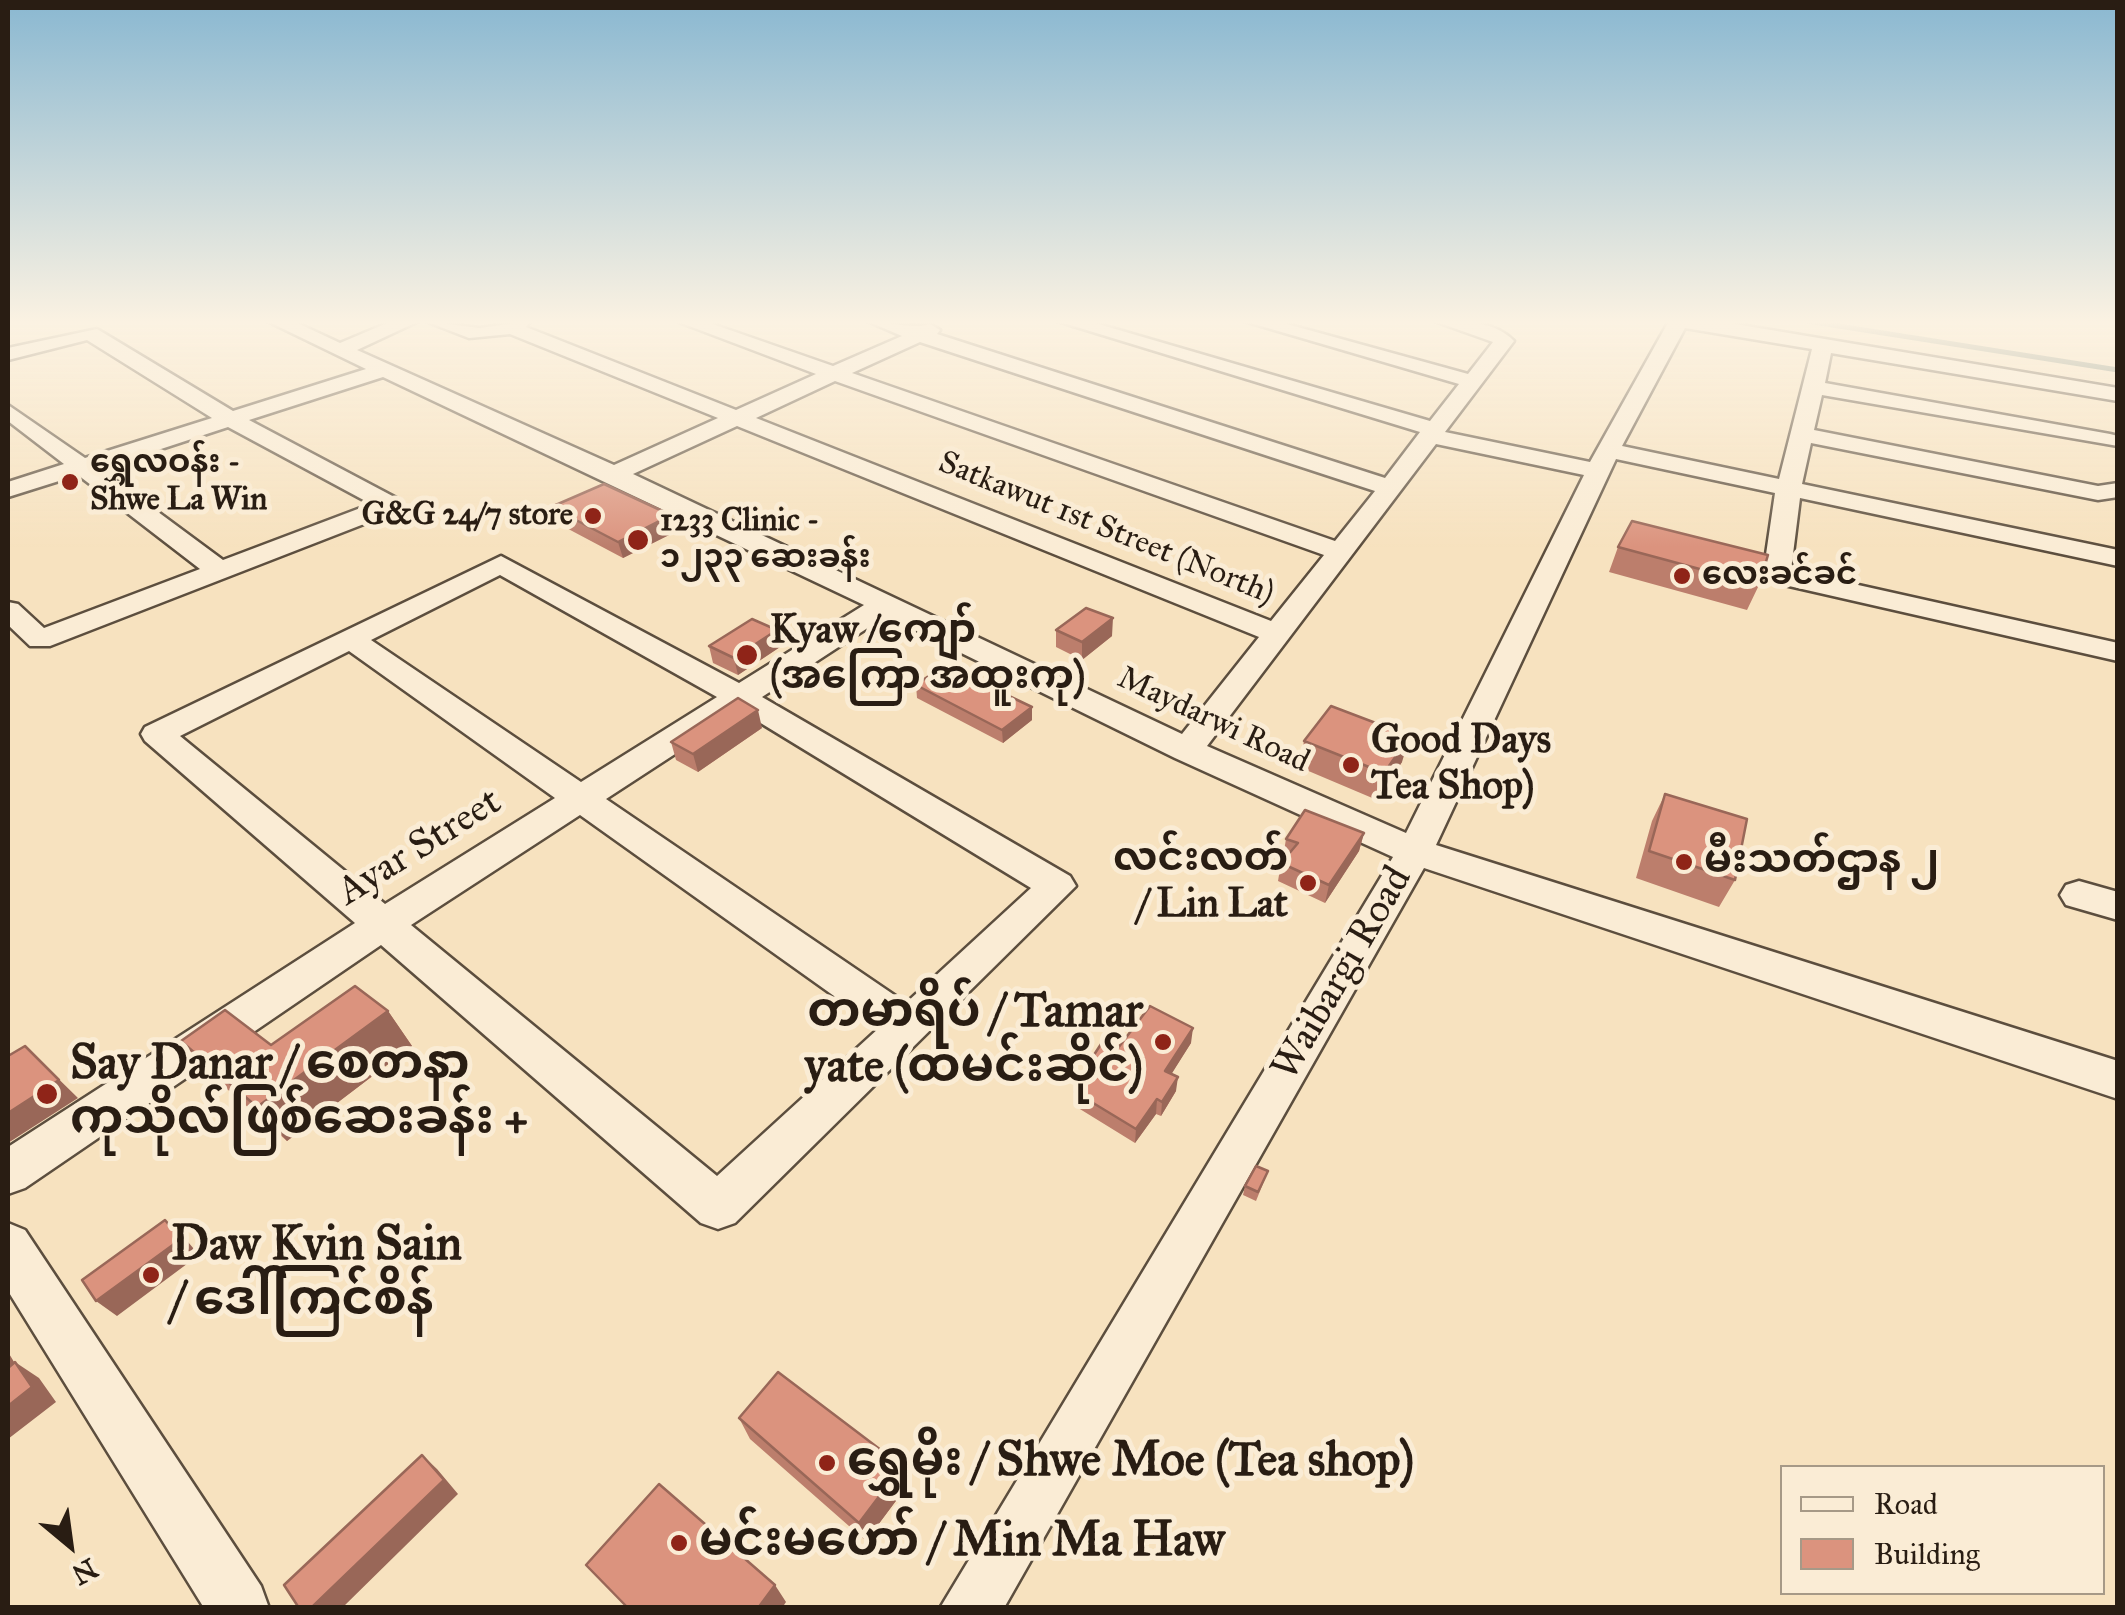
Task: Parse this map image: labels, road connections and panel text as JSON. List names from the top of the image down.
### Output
{
  "streets": {
    "street": [
      "Satkawut 1st Street (North)",
      "Maydarwi Road",
      "Ayar Street",
      "Waibargi Road"
    ]
  },
  "crossings": [
    ["Maydarwi Road", "Ayar Street"],
    ["Maydarwi Road", "Waibargi Road"]
  ],
  "places": [
    "ရွှေလဝန်း - Shwe La Win",
    "G&G 24/7 store",
    "1233 Clinic - ၁၂၃၃ ဆေးခန်း",
    "လေးခင်ခင်",
    "Kyaw /ကျော် (အကြော အထူးကု)",
    "Good Days Tea Shop)",
    "မီးသတ်ဌာန ၂",
    "လင်းလတ် / Lin Lat",
    "တမာရိပ် / Tamar yate (ထမင်းဆိုင်)",
    "Say Danar / စေတနာ ကုသိုလ်ဖြစ်ဆေးခန်း +",
    "Daw Kyin Sain / ဒေါ်ကြင်စိန်",
    "ရွှေမိုး / Shwe Moe (Tea shop)",
    "မင်းမဟော် / Min Ma Haw"
  ],
  "legend": ["Road", "Building"],
  "north": "bottom right"
}
